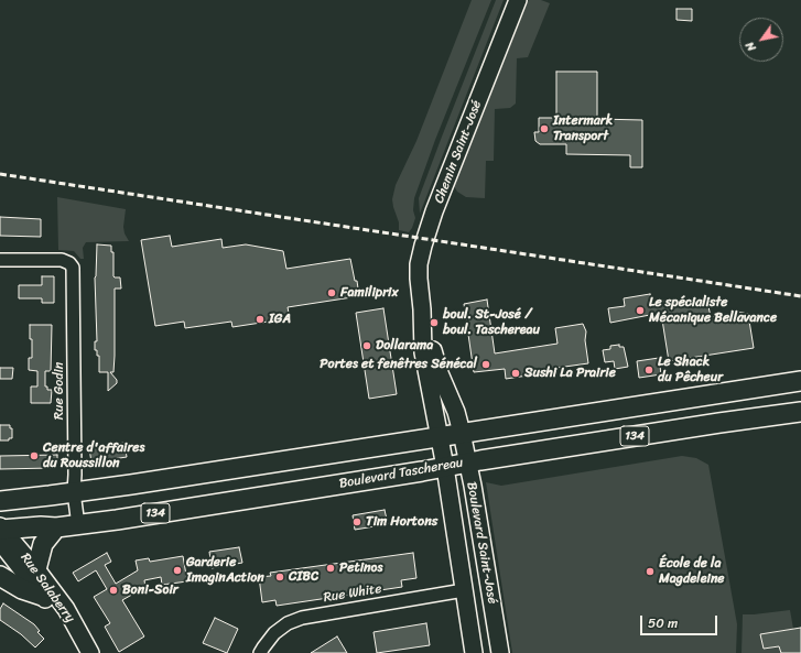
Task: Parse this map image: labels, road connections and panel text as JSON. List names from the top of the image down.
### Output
{
  "streets": {
    "main road": ["134", "Boulevard Taschereau"],
    "street": [
      "Chemin Saint-José",
      "Rue Godin",
      "Boulevard Saint-José",
      "Rue Salaberry",
      "Rue White"
    ]
  },
  "crossings": [
    ["Chemin Saint-José", "134"],
    ["Chemin Saint-José", "Boulevard Saint-José"],
    ["Rue Godin", "134"],
    ["Rue Godin", "Boulevard Taschereau"],
    ["134", "Boulevard Saint-José"],
    ["Boulevard Taschereau", "Boulevard Saint-José"],
    ["Boulevard Taschereau", "Rue Salaberry"],
    ["Boulevard Saint-José", "Rue White"]
  ],
  "places": [
    "Intermark Transport",
    "Familiprix",
    "Le spécialiste Mécanique Bellavance",
    "IGA",
    "boul. St-José / boul. Taschereau",
    "Dollarama",
    "Portes et fenêtres Sénécal",
    "Le Shack du Pêcheur",
    "Sushi La Prairie",
    "Centre d'affaires du Roussillon",
    "Tim Hortons",
    "Petinos",
    "Garderie ImaginAction",
    "École de la Magdeleine",
    "CIBC",
    "Boni-Soir"
  ],
  "scale_bar": "50 m",
  "north": "bottom left"
}
